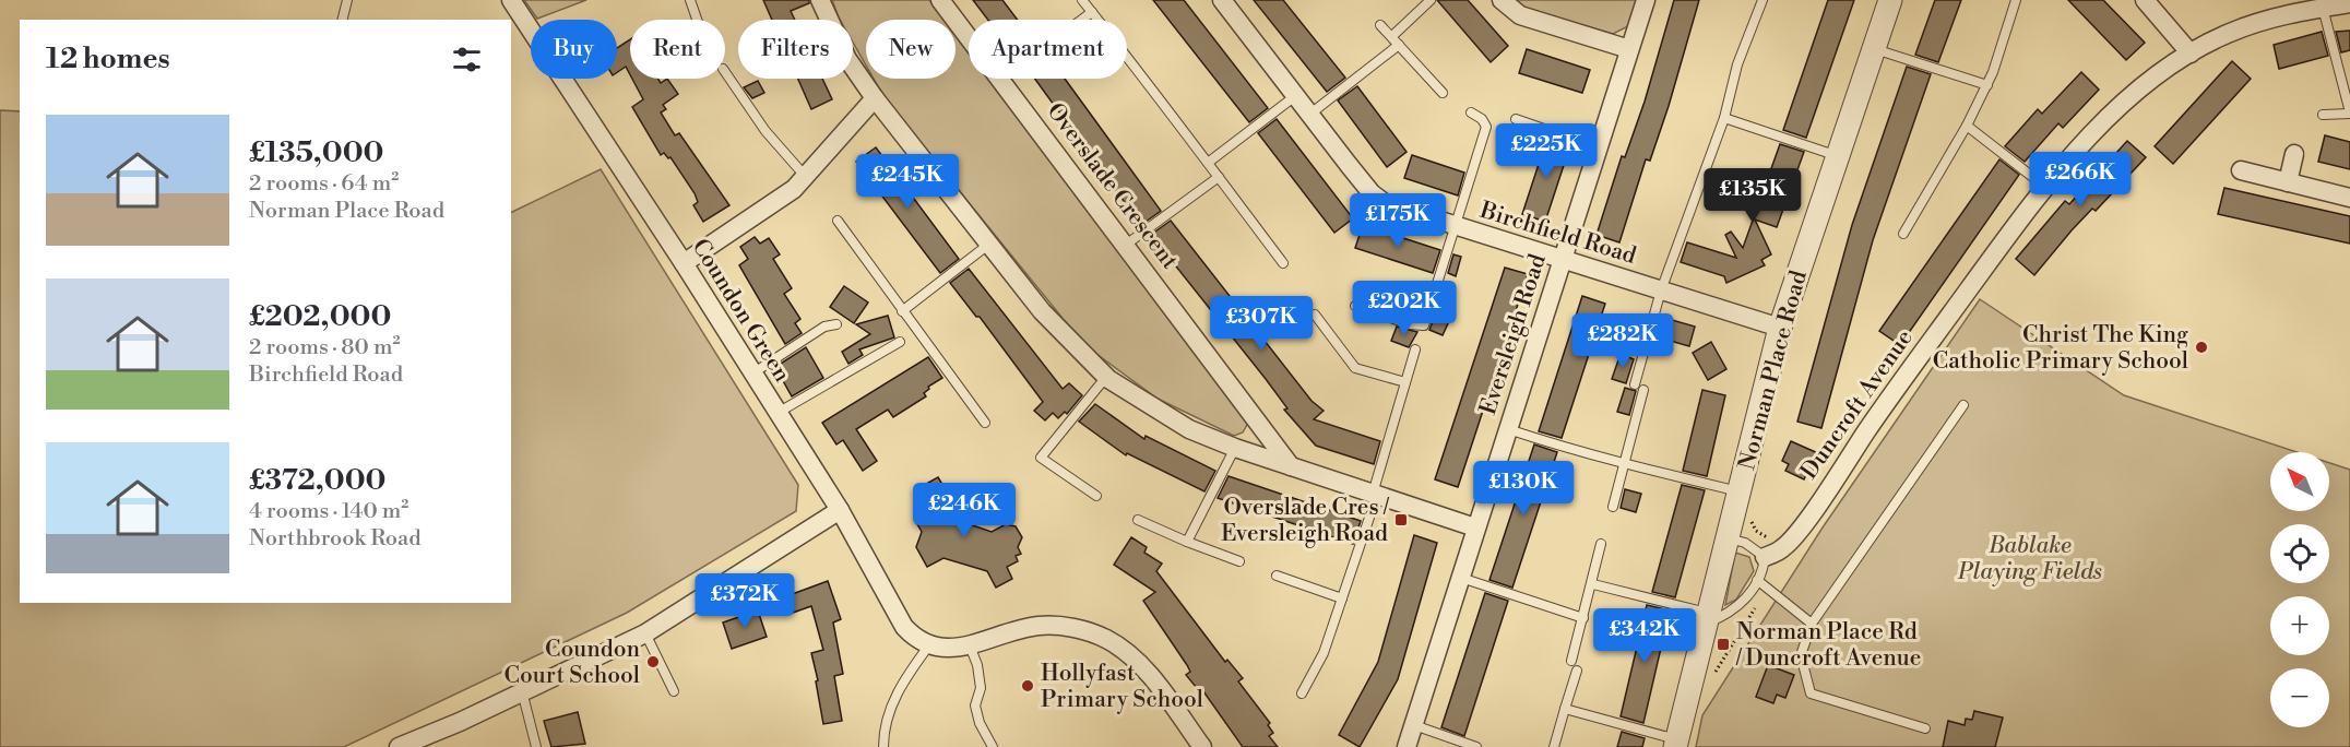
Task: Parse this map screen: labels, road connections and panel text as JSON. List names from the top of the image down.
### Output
{
  "streets": {
    "street": [
      "Overslade Crescent",
      "Birchfield Road",
      "Coundon Green",
      "Eversleigh Road",
      "Norman Place Road",
      "Duncroft Avenue"
    ]
  },
  "crossings": [
    ["Birchfield Road", "Eversleigh Road"],
    ["Birchfield Road", "Norman Place Road"]
  ],
  "parks": ["Bablake Playing Fields"],
  "places": {
    "other": ["Christ The King Catholic Primary School", "Coundon Court School", "Hollyfast Primary School"],
    "transit": ["Overslade Cres / Eversleigh Road", "Norman Place Rd / Duncroft Avenue"]
  },
  "north": "top left",
  "page": {
    "chip": [
      "Buy",
      "Rent",
      "Filters",
      "New",
      "Apartment"
    ],
    "heading": "12 homes",
    "list": [
      {
        "name": "£135,000",
        "note": "2 rooms · 64 m² · Norman Place Road"
      },
      {
        "name": "£202,000",
        "note": "2 rooms · 80 m² · Birchfield Road"
      },
      {
        "name": "£372,000",
        "note": "4 rooms · 140 m² · Northbrook Road"
      }
    ],
    "price": [
      "£225K",
      "£266K",
      "£245K",
      "£135K",
      "£175K",
      "£202K",
      "£307K",
      "£282K",
      "£130K",
      "£246K",
      "£372K",
      "£342K"
    ],
    "map_buttons": ["+", "−"]
  }
}
